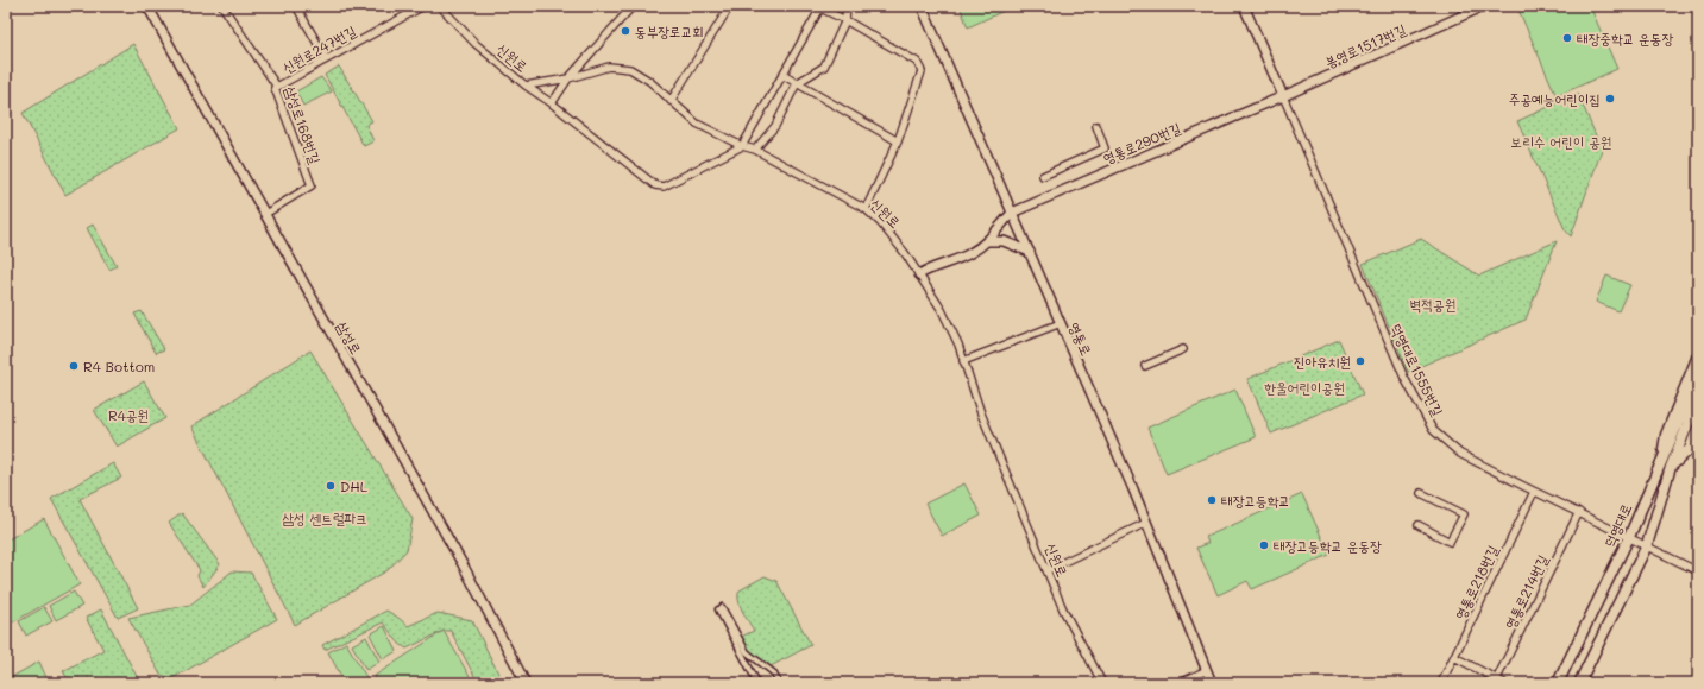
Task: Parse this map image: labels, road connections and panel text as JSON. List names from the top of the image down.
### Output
{
  "streets": {
    "main road": ["덕영대로"],
    "street": [
      "봉영로1517번길",
      "신원로247번길",
      "신원로",
      "삼성로168번길",
      "영통로290번길",
      "삼성로",
      "영통로",
      "덕영대로1555번길",
      "영통로218번길",
      "영통로214번길"
    ]
  },
  "crossings": [
    ["봉영로1517번길", "영통로290번길"],
    ["봉영로1517번길", "덕영대로1555번길"],
    ["신원로247번길", "삼성로168번길"],
    ["삼성로168번길", "삼성로"],
    ["영통로290번길", "영통로"],
    ["영통로290번길", "덕영대로1555번길"],
    ["덕영대로1555번길", "덕영대로"],
    ["덕영대로1555번길", "영통로218번길"],
    ["덕영대로1555번길", "영통로214번길"]
  ],
  "parks": [
    "보리수 어린이 공원",
    "벽적공원",
    "한울어린이공원",
    "R4공원",
    "삼성 센트럴파크"
  ],
  "places": [
    "동부장로교회",
    "태장중학교 운동장",
    "주공예능어린이집",
    "진아유치원",
    "R4 Bottom",
    "DHL",
    "태장고등학교",
    "태장고등학교 운동장"
  ]
}
